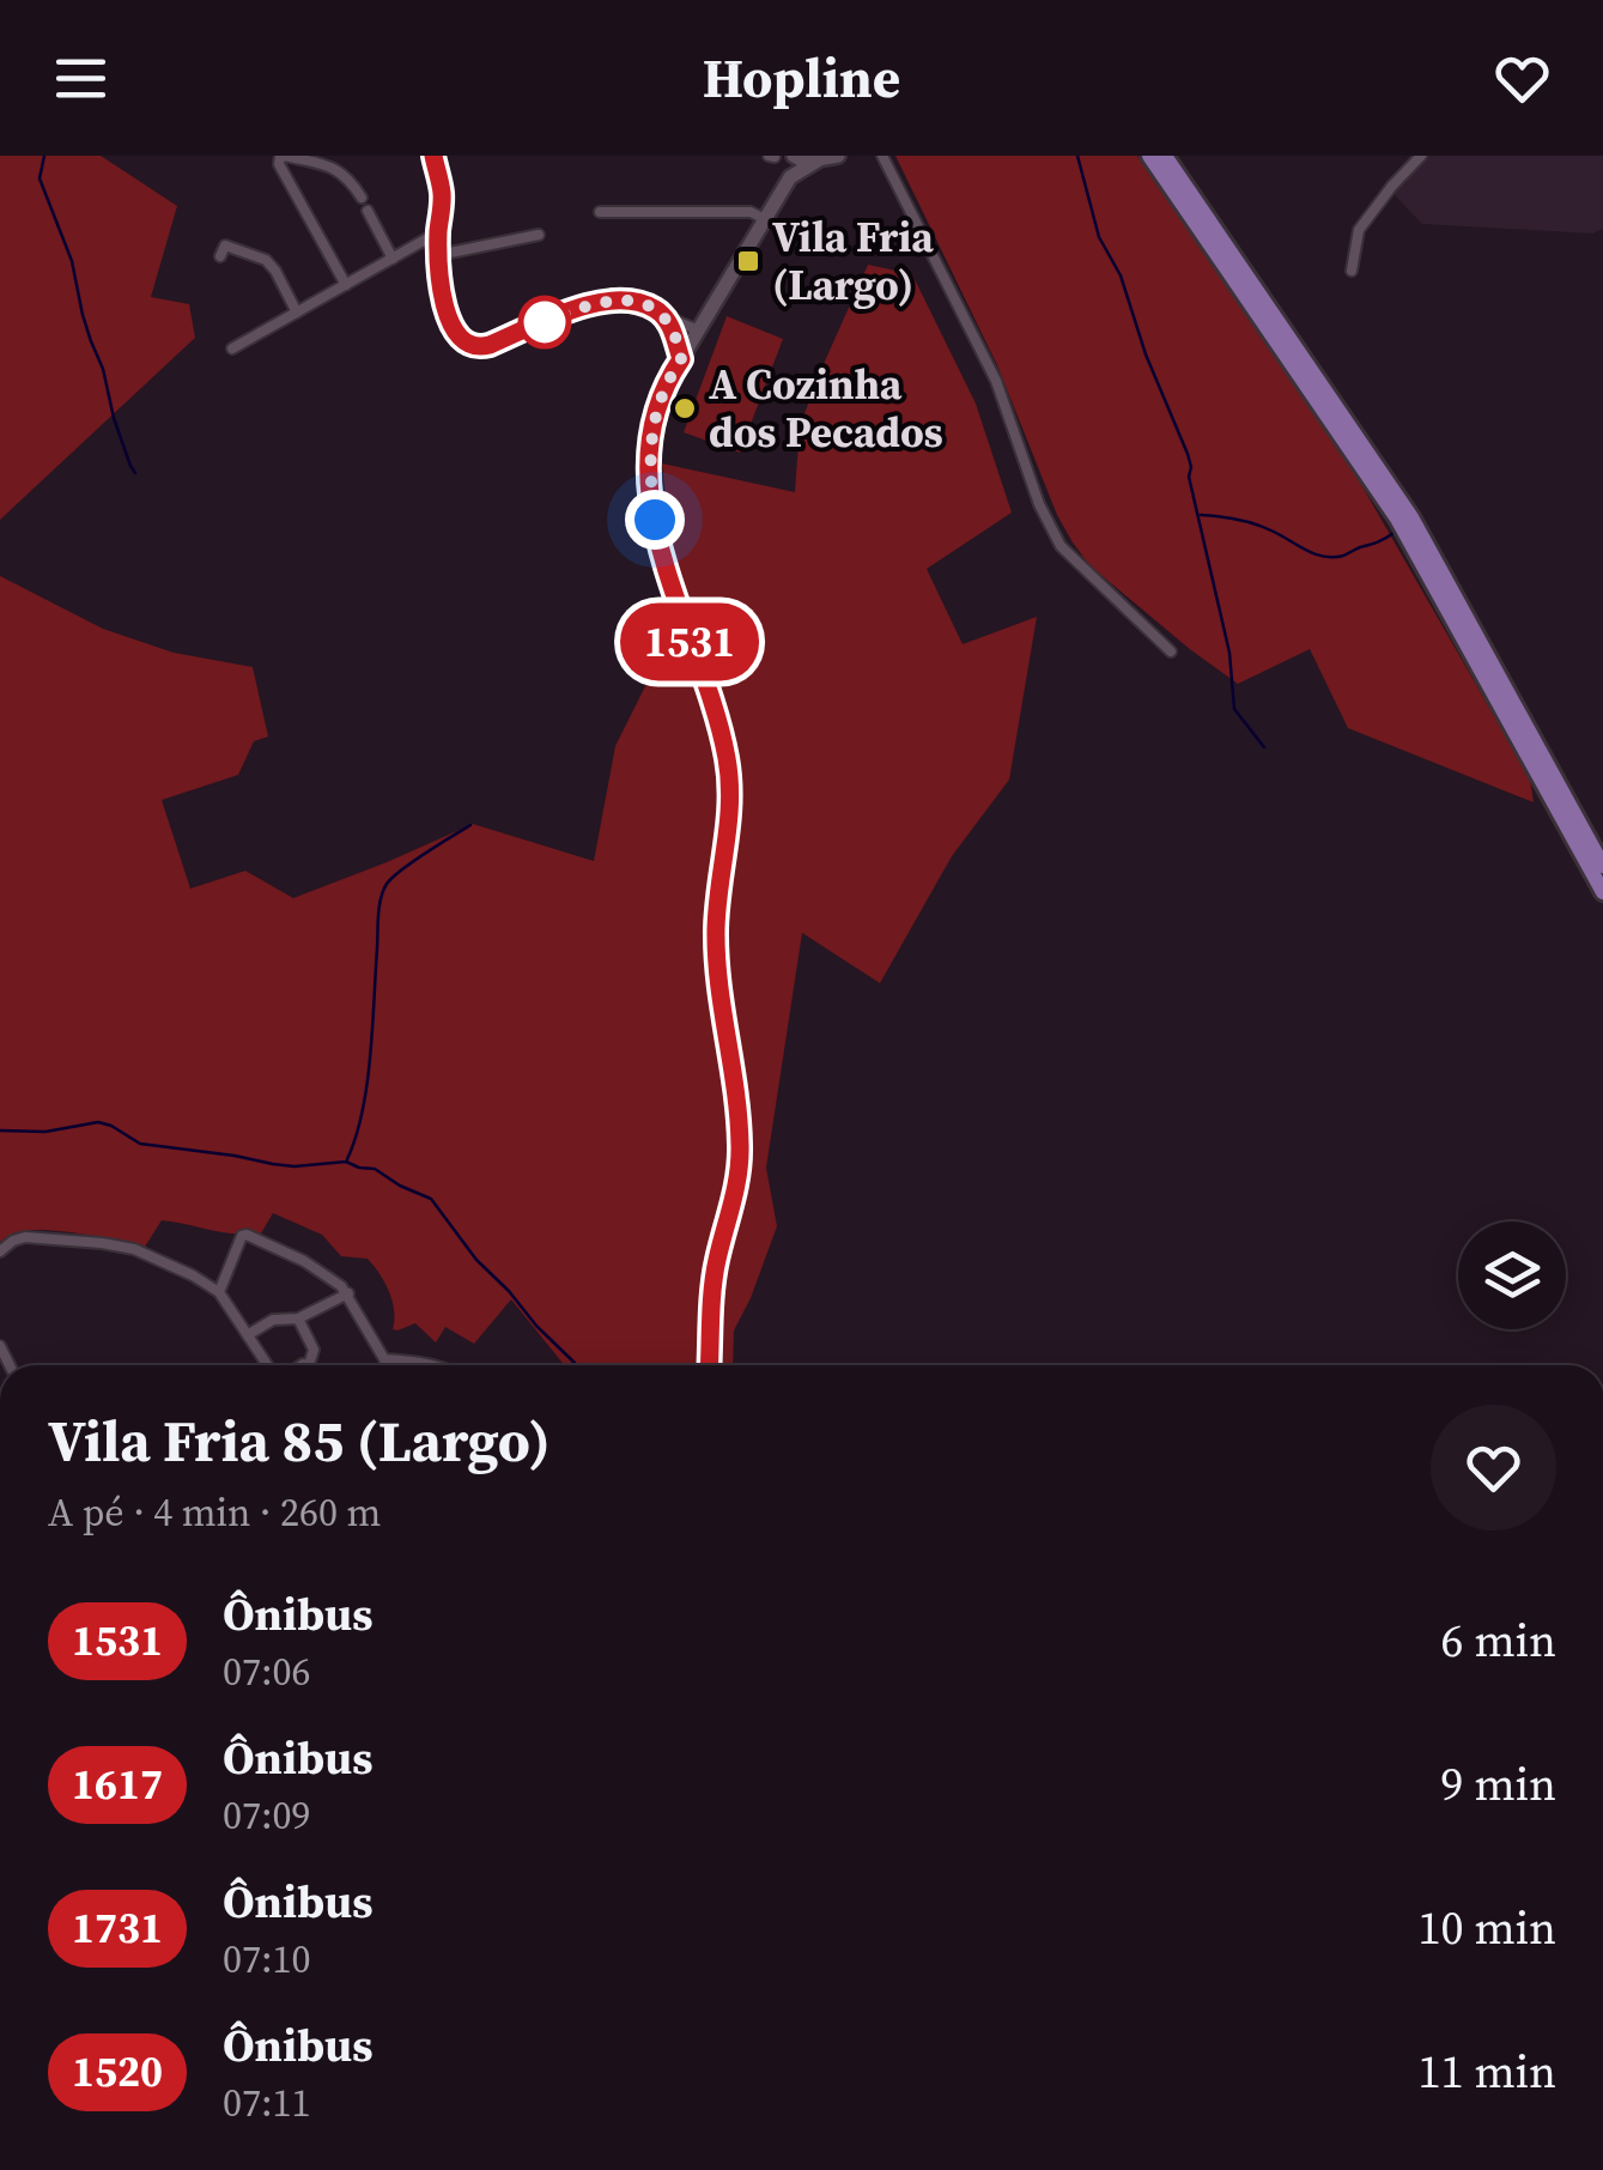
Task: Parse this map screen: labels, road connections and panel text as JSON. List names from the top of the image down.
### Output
{
  "places": {
    "transit": ["Vila Fria (Largo)"],
    "other": ["A Cozinha dos Pecados"]
  },
  "lines": ["bus line 1531"],
  "page": {
    "header": "Hopline",
    "on_map": "1531",
    "heading": ["Vila Fria 85 (Largo)", "A pé · 4 min · 260 m"],
    "list": [
      {
        "mark": "1531",
        "name": "Ônibus",
        "note": "07:06",
        "value": "6 min"
      },
      {
        "mark": "1617",
        "name": "Ônibus",
        "note": "07:09",
        "value": "9 min"
      },
      {
        "mark": "1731",
        "name": "Ônibus",
        "note": "07:10",
        "value": "10 min"
      },
      {
        "mark": "1520",
        "name": "Ônibus",
        "note": "07:11",
        "value": "11 min"
      }
    ]
  }
}
